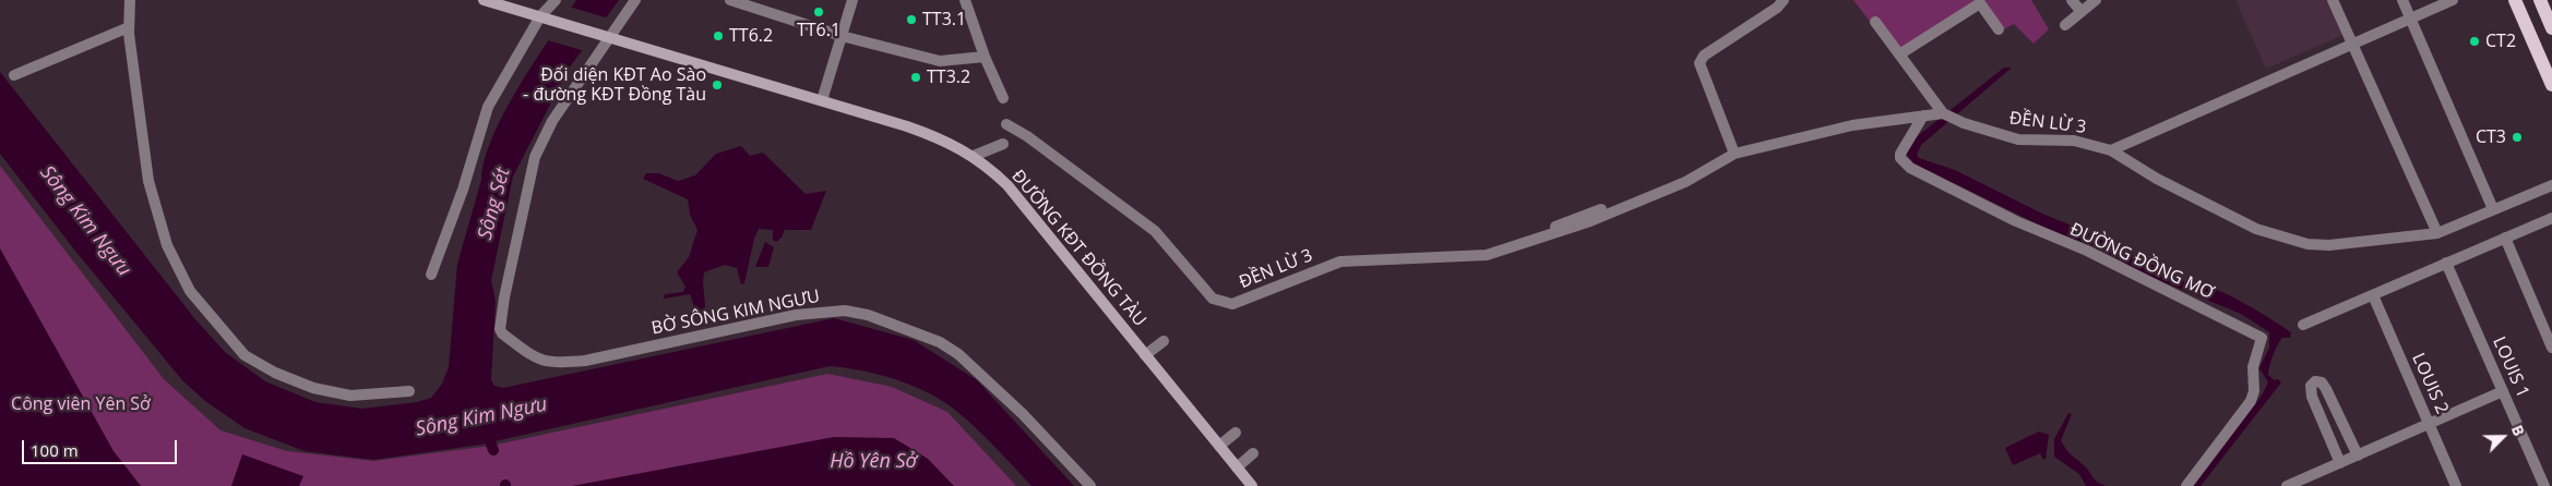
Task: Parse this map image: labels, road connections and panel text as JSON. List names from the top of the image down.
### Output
{
  "streets": {
    "main road": ["ĐƯỜNG KĐT ĐỒNG TÀU"],
    "street": [
      "ĐỀN LỪ 3",
      "ĐƯỜNG ĐỒNG MƠ",
      "BỜ SÔNG KIM NGƯU",
      "LOUIS 1",
      "LOUIS 2"
    ]
  },
  "crossings": [
    ["ĐỀN LỪ 3", "ĐƯỜNG ĐỒNG MƠ"],
    ["ĐƯỜNG KĐT ĐỒNG TÀU", "BỜ SÔNG KIM NGƯU"]
  ],
  "water": ["Sông Sét", "Sông Kim Ngưu", "Hồ Yên Sở"],
  "parks": ["Công viên Yên Sở"],
  "places": [
    "TT6.1",
    "TT3.1",
    "TT6.2",
    "CT2",
    "TT3.2",
    "Đối diện KĐT Ao Sào - đường KĐT Đồng Tàu",
    "CT3"
  ],
  "scale_bar": "100 m",
  "north": "top right"
}
